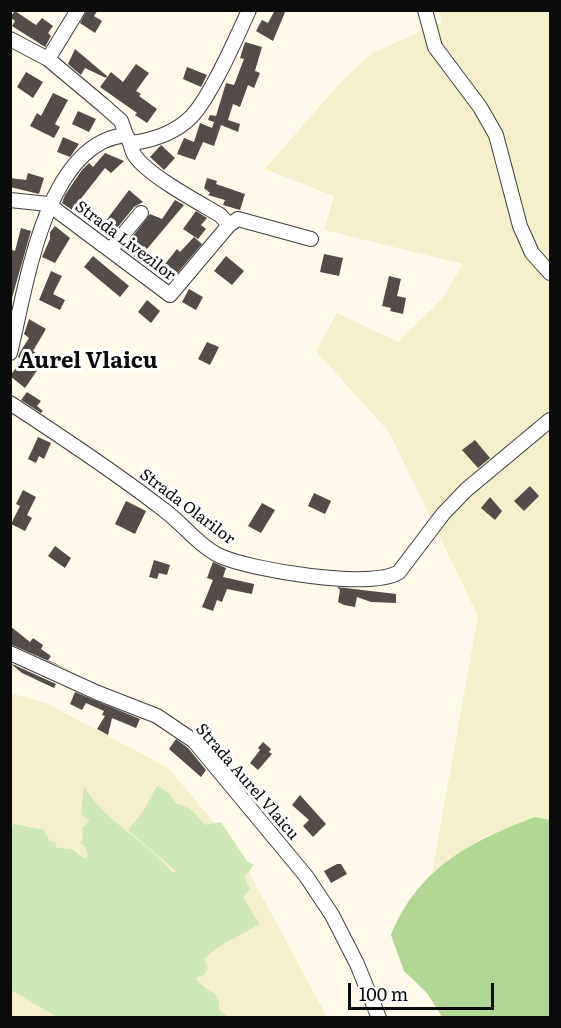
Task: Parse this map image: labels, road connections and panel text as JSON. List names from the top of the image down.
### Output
{
  "streets": {
    "street": ["Strada Livezilor", "Strada Olarilor", "Strada Aurel Vlaicu"]
  },
  "districts": ["Aurel Vlaicu"],
  "scale_bar": "100 m"
}
